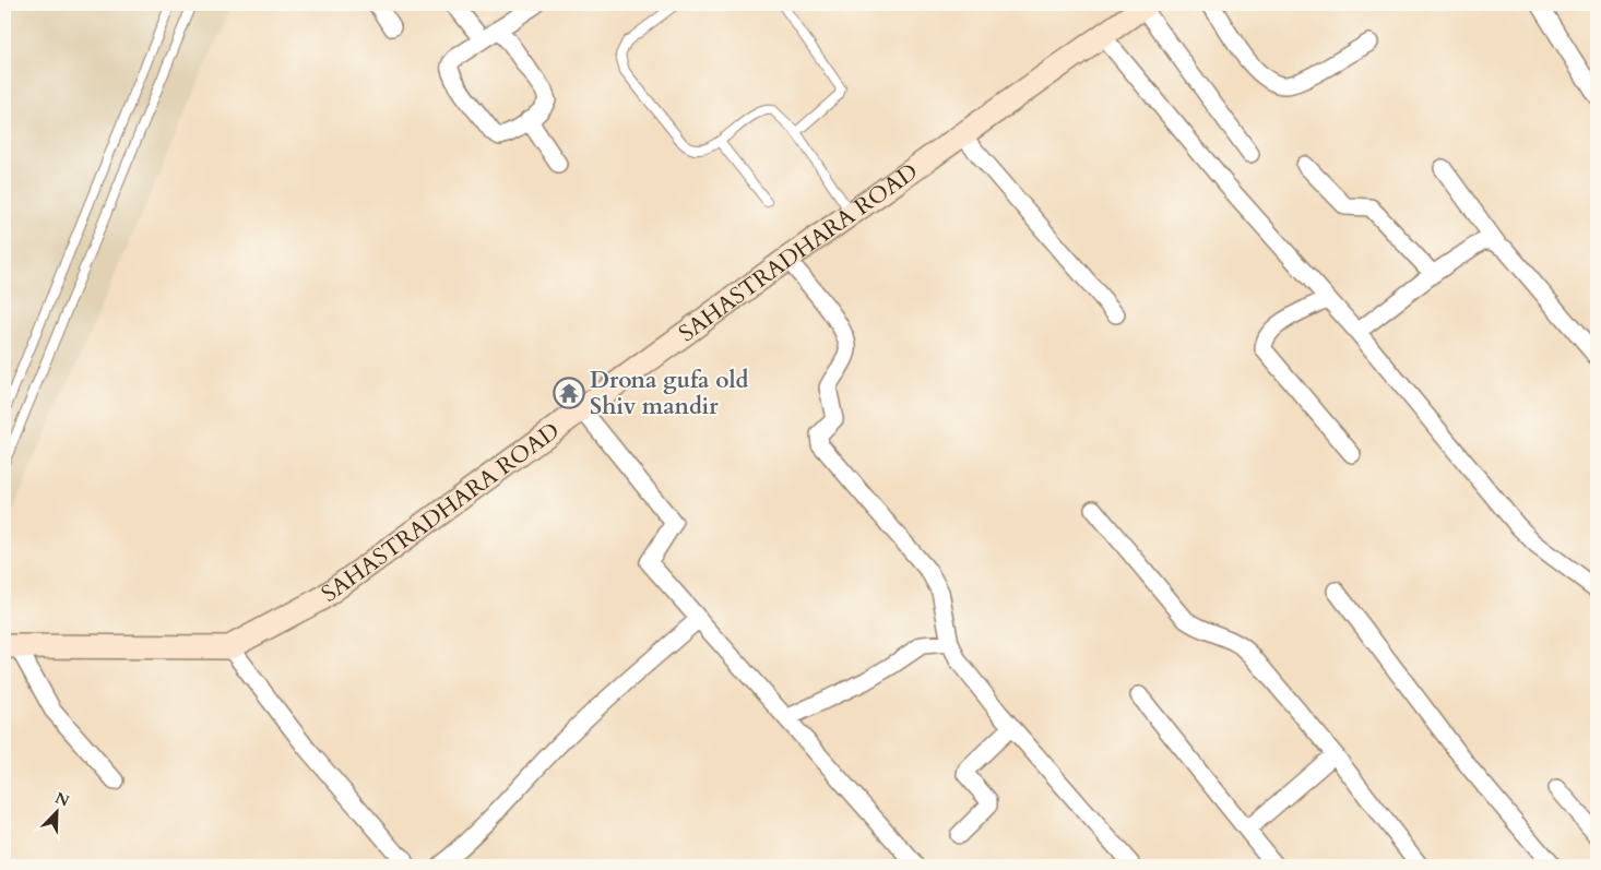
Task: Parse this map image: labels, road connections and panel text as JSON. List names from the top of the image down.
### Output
{
  "streets": {
    "main road": ["SAHASTRADHARA ROAD"]
  },
  "places": {
    "temple": ["Drona gufa old Shiv mandir"]
  },
  "north": "top right"
}
